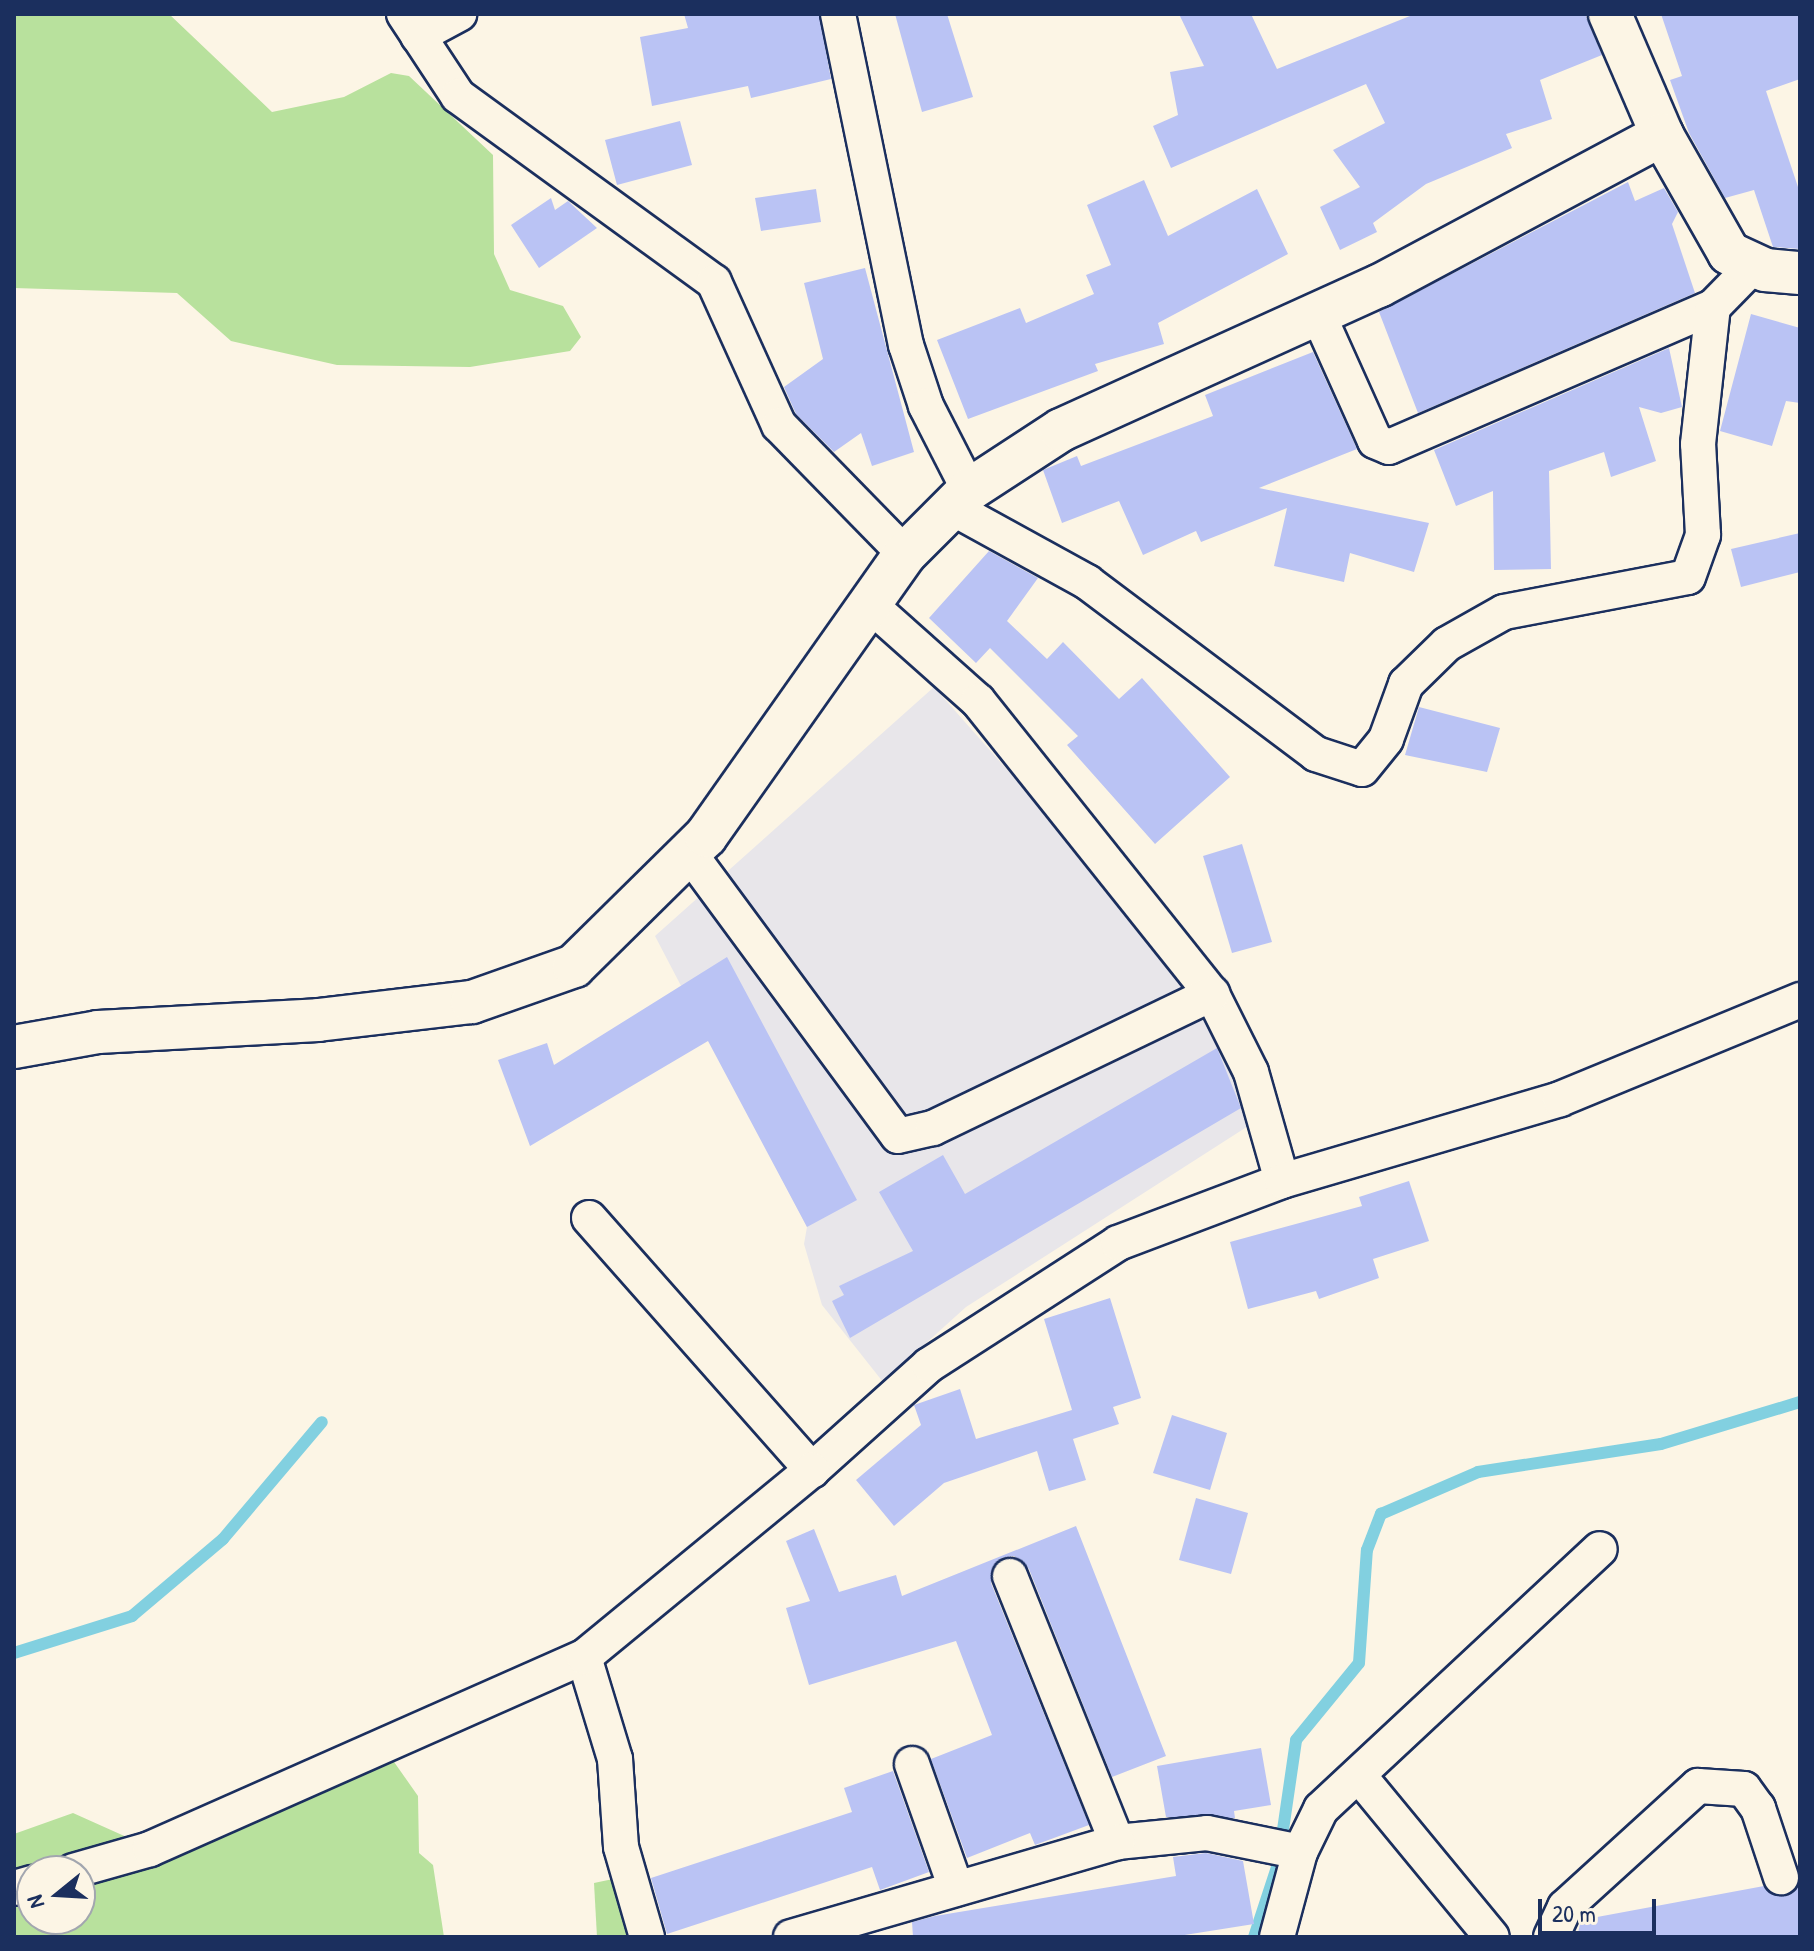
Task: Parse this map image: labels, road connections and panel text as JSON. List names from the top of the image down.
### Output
{
  "scale_bar": "20 m",
  "north": "left"
}
